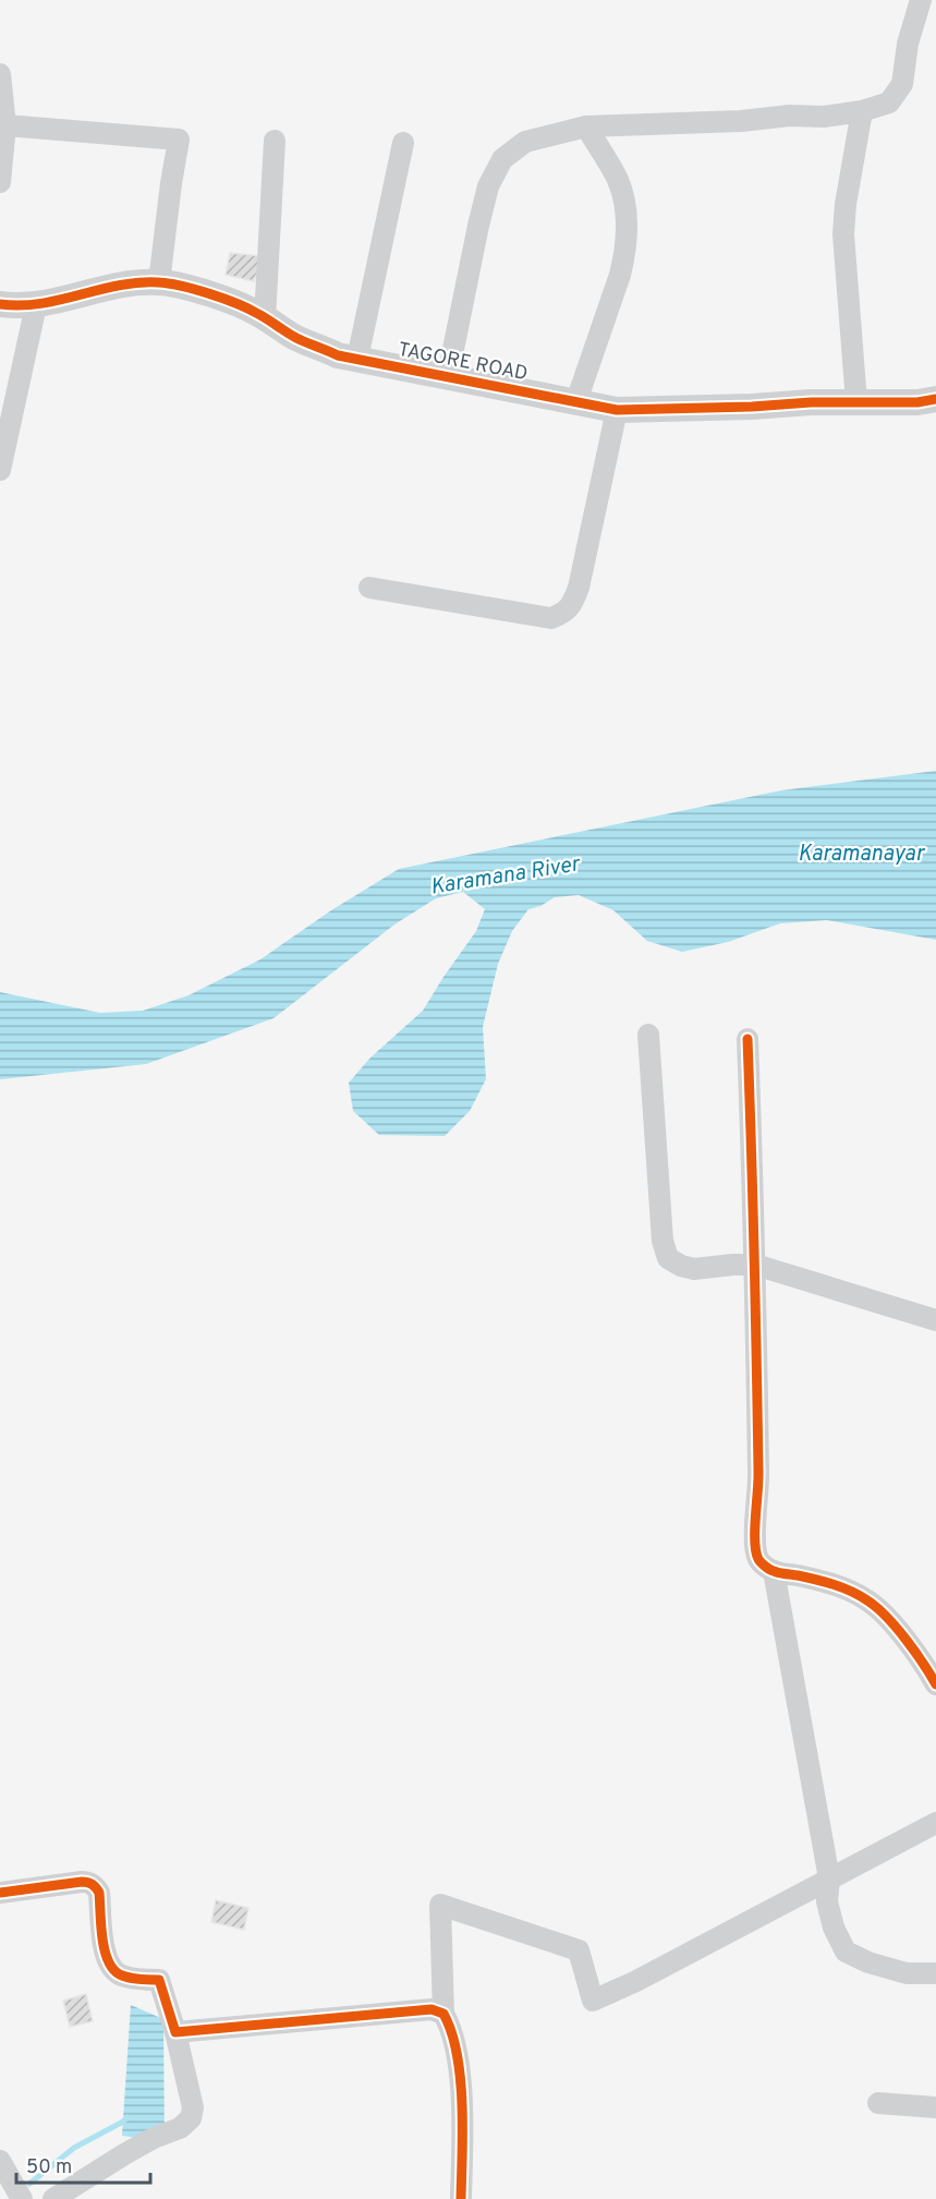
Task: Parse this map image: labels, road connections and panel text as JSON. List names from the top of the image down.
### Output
{
  "streets": {
    "street": ["TAGORE ROAD"]
  },
  "water": ["Karamanayar", "Karamana River"],
  "scale_bar": "50 m"
}
